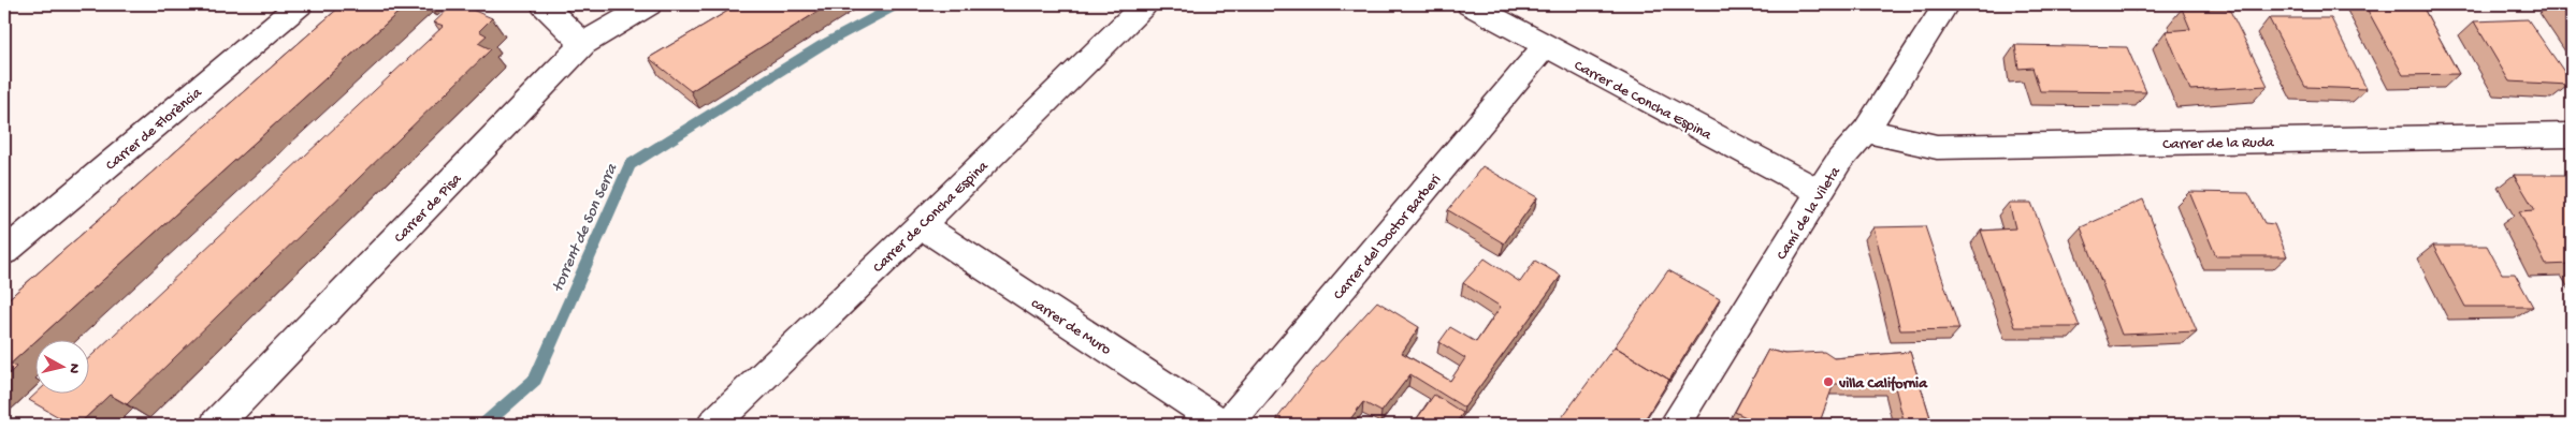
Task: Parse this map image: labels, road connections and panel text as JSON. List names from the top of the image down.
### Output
{
  "streets": {
    "street": [
      "Carrer de Concha Espina",
      "Carrer de Florència",
      "Carrer de la Ruda",
      "Carrer de Pisa",
      "Camí de la Vileta",
      "Carrer del Doctor Barberi",
      "carrer de Muro"
    ]
  },
  "crossings": [
    ["Carrer de Concha Espina", "Camí de la Vileta"],
    ["Carrer de Concha Espina", "Carrer del Doctor Barberi"],
    ["Carrer de Concha Espina", "carrer de Muro"],
    ["Carrer de la Ruda", "Camí de la Vileta"],
    ["Carrer del Doctor Barberi", "carrer de Muro"]
  ],
  "water": ["torrent de Son Serra"],
  "places": ["villa California"],
  "north": "right"
}
